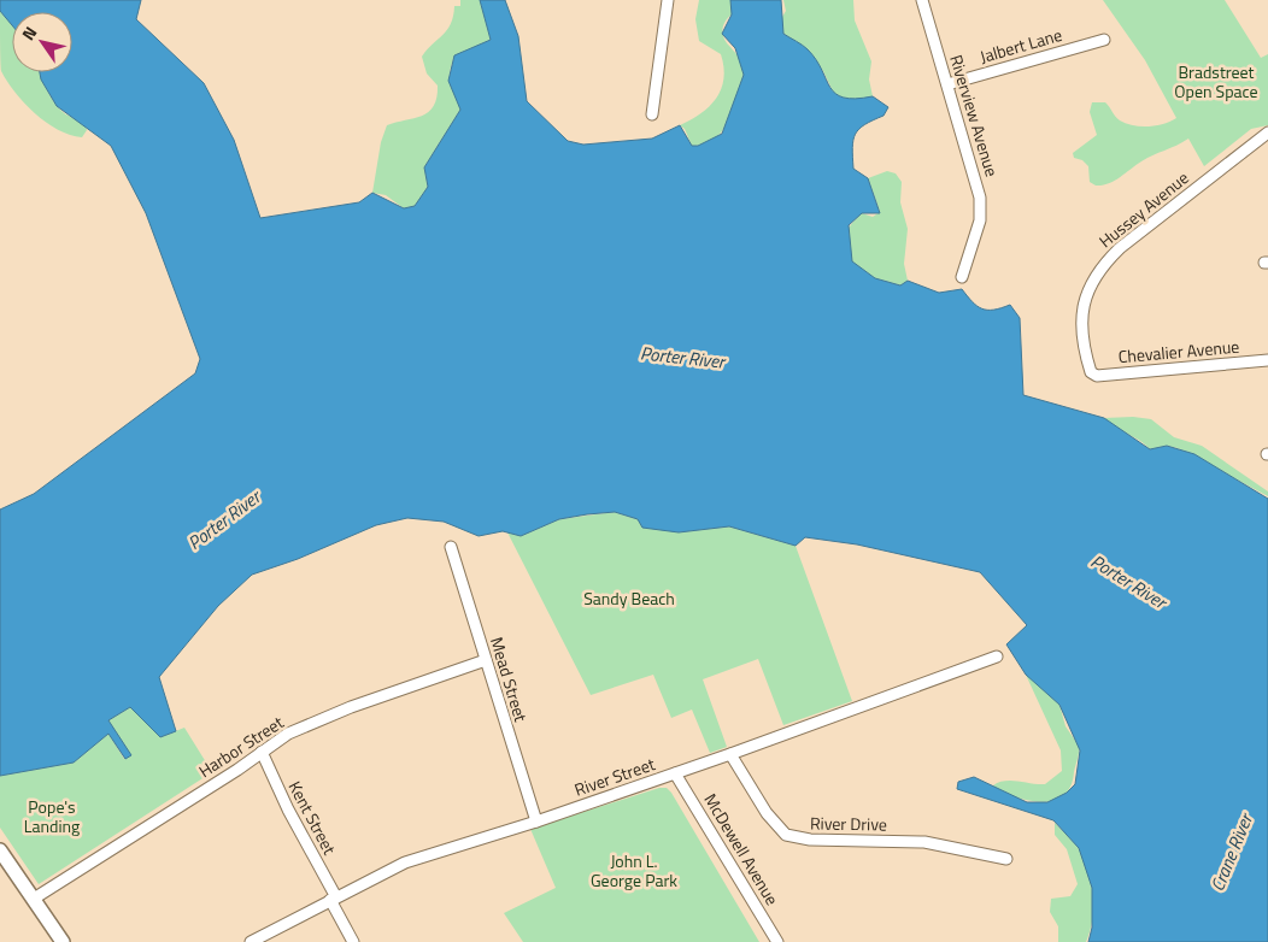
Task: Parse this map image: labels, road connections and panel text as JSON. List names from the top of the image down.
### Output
{
  "streets": {
    "street": [
      "Jalbert Lane",
      "Riverview Avenue",
      "Hussey Avenue",
      "Chevalier Avenue",
      "Mead Street",
      "Harbor Street",
      "River Street",
      "Kent Street",
      "River Drive",
      "McDewell Avenue"
    ]
  },
  "crossings": [
    ["Jalbert Lane", "Riverview Avenue"],
    ["Hussey Avenue", "Chevalier Avenue"],
    ["Mead Street", "Harbor Street"],
    ["Mead Street", "River Street"],
    ["Harbor Street", "Kent Street"],
    ["River Street", "Kent Street"],
    ["River Street", "River Drive"],
    ["River Street", "McDewell Avenue"]
  ],
  "water": ["Porter River", "Crane River"],
  "parks": [
    "Bradstreet Open Space",
    "Sandy Beach",
    "Pope's Landing",
    "John L. George Park"
  ],
  "north": "top left"
}
